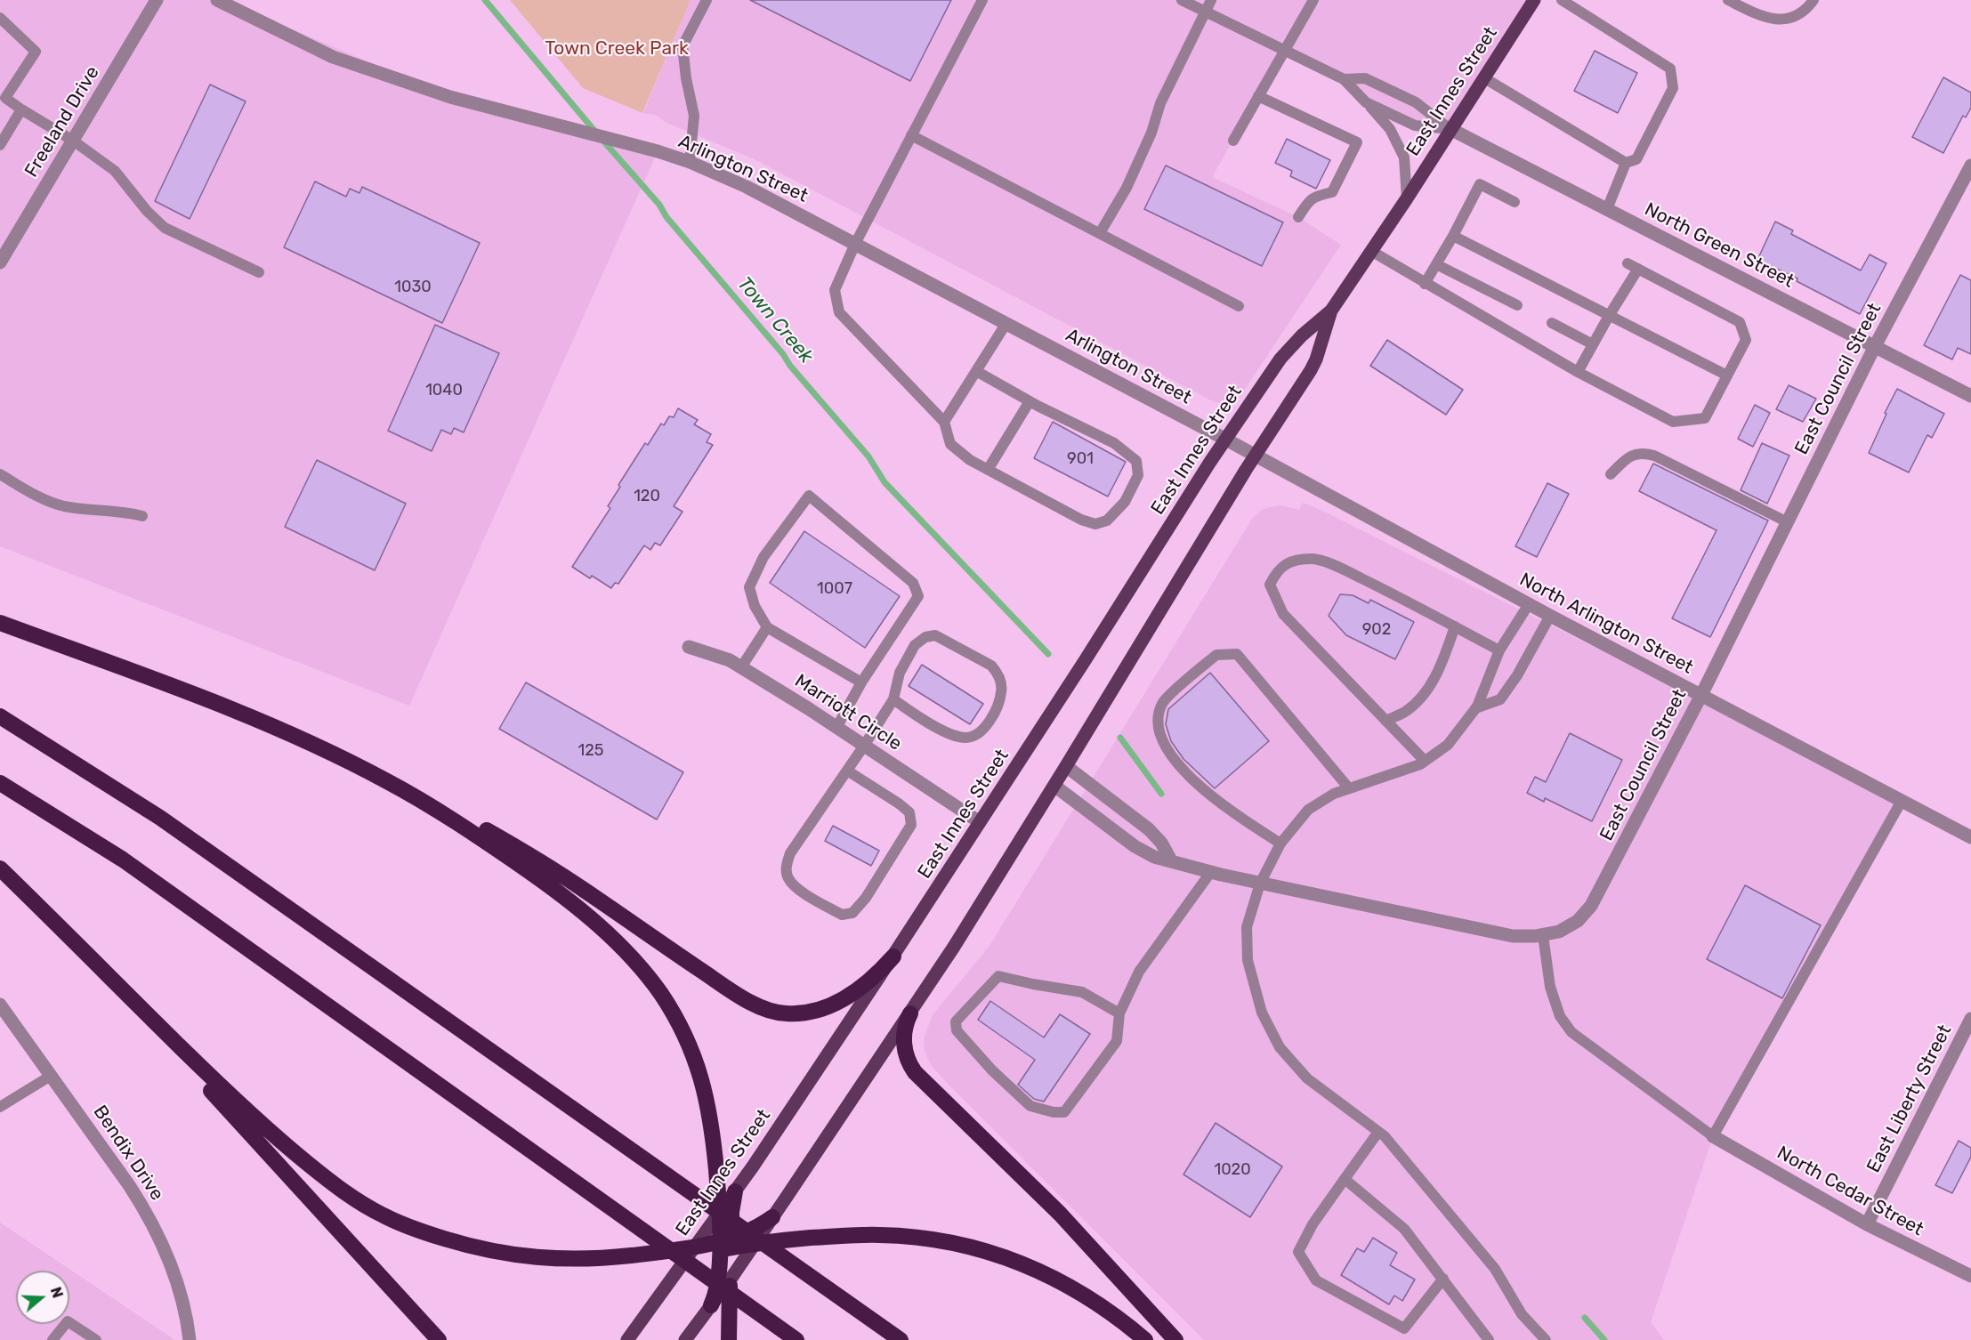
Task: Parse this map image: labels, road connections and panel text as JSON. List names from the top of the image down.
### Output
{
  "streets": {
    "main road": ["East Innes Street"],
    "street": [
      "Freeland Drive",
      "Arlington Street",
      "North Green Street",
      "East Council Street",
      "North Arlington Street",
      "Marriott Circle",
      "East Liberty Street",
      "Bendix Drive",
      "North Cedar Street"
    ]
  },
  "crossings": [
    ["East Innes Street", "Arlington Street"],
    ["East Innes Street", "North Green Street"],
    ["East Innes Street", "East Council Street"],
    ["East Innes Street", "North Arlington Street"],
    ["East Innes Street", "Marriott Circle"],
    ["Arlington Street", "North Arlington Street"],
    ["North Green Street", "East Council Street"],
    ["East Council Street", "North Arlington Street"],
    ["East Liberty Street", "North Cedar Street"]
  ],
  "water": ["Town Creek"],
  "parks": ["Town Creek Park"],
  "house_numbers": [
    "1030",
    "1040",
    "901",
    "120",
    "1007",
    "902",
    "125",
    "1020"
  ],
  "north": "right"
}
